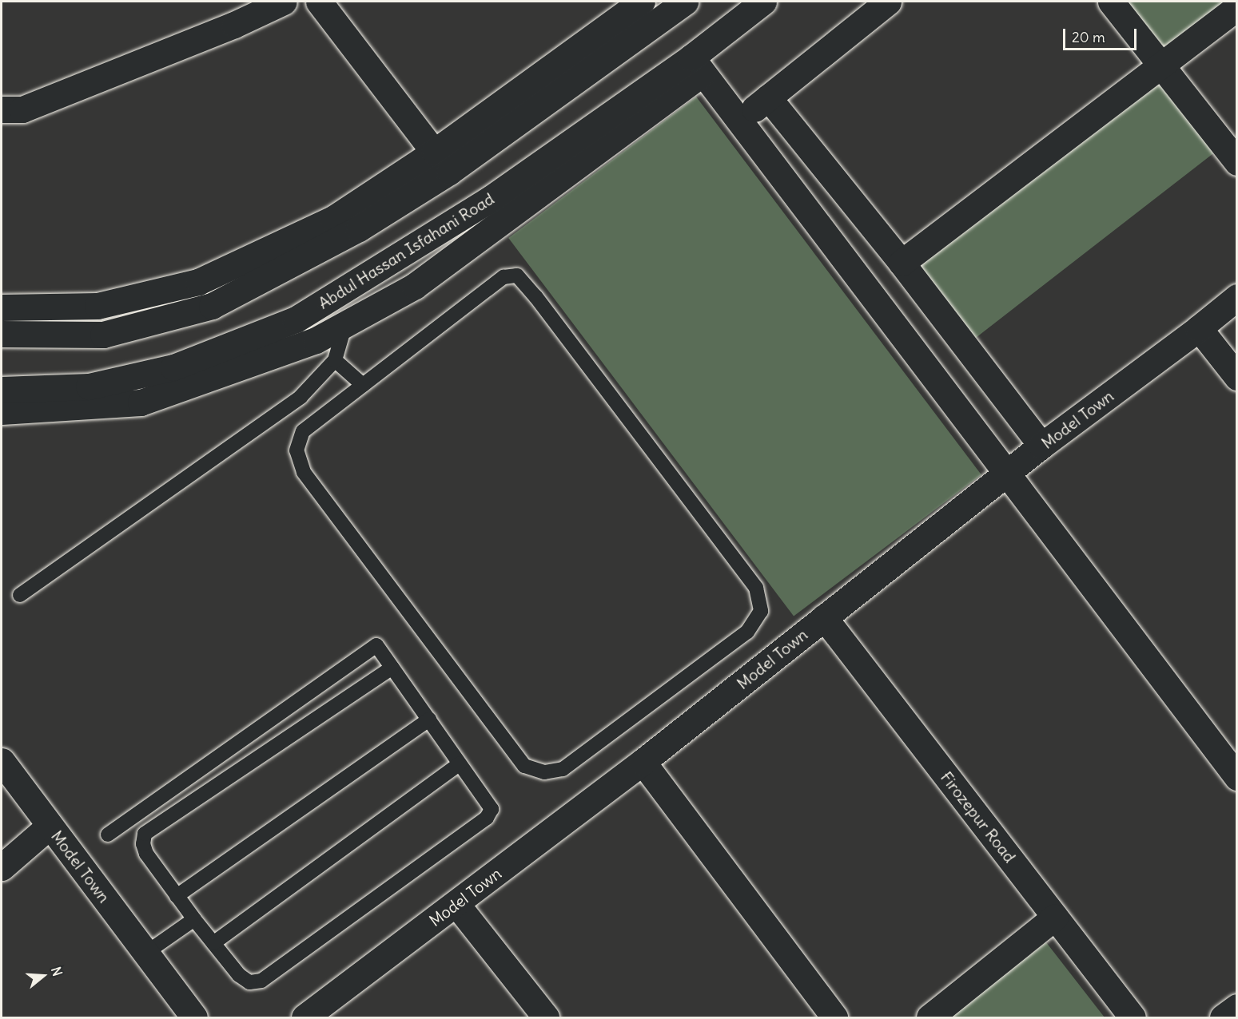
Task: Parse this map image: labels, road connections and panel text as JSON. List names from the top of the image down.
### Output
{
  "streets": {
    "street": ["Abdul Hassan Isfahani Road", "Model Town", "Firozepur Road"]
  },
  "crossings": [
    ["Model Town", "Firozepur Road"]
  ],
  "scale_bar": "20 m",
  "north": "right"
}
